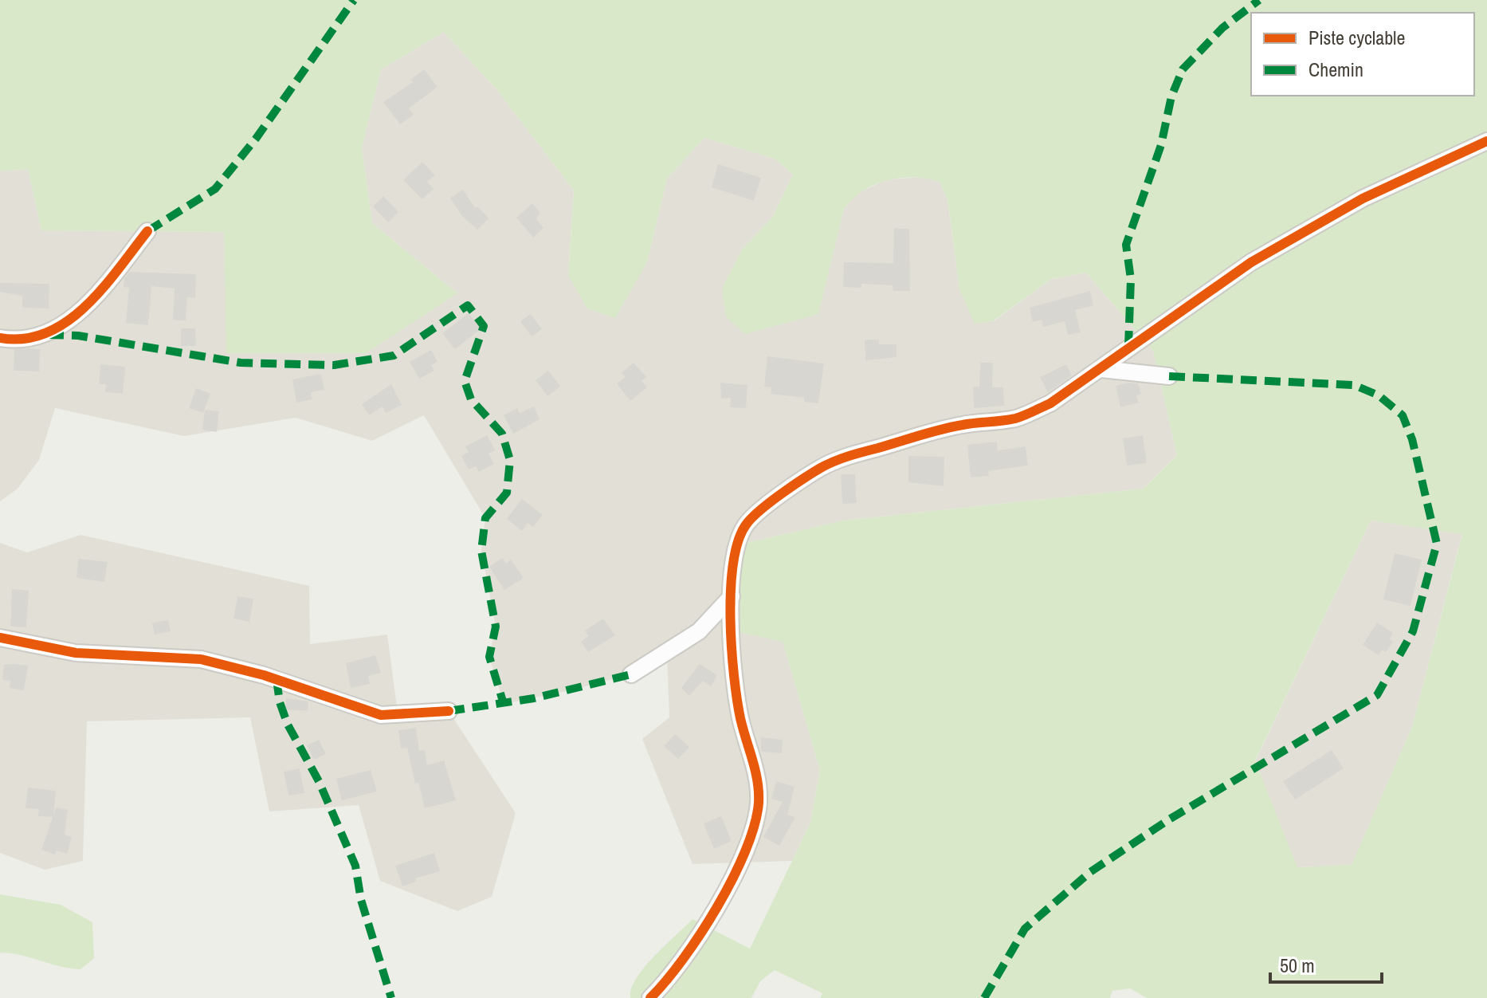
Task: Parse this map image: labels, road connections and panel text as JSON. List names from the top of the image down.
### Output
{
  "legend": ["Piste cyclable", "Chemin"],
  "scale_bar": "50 m"
}
